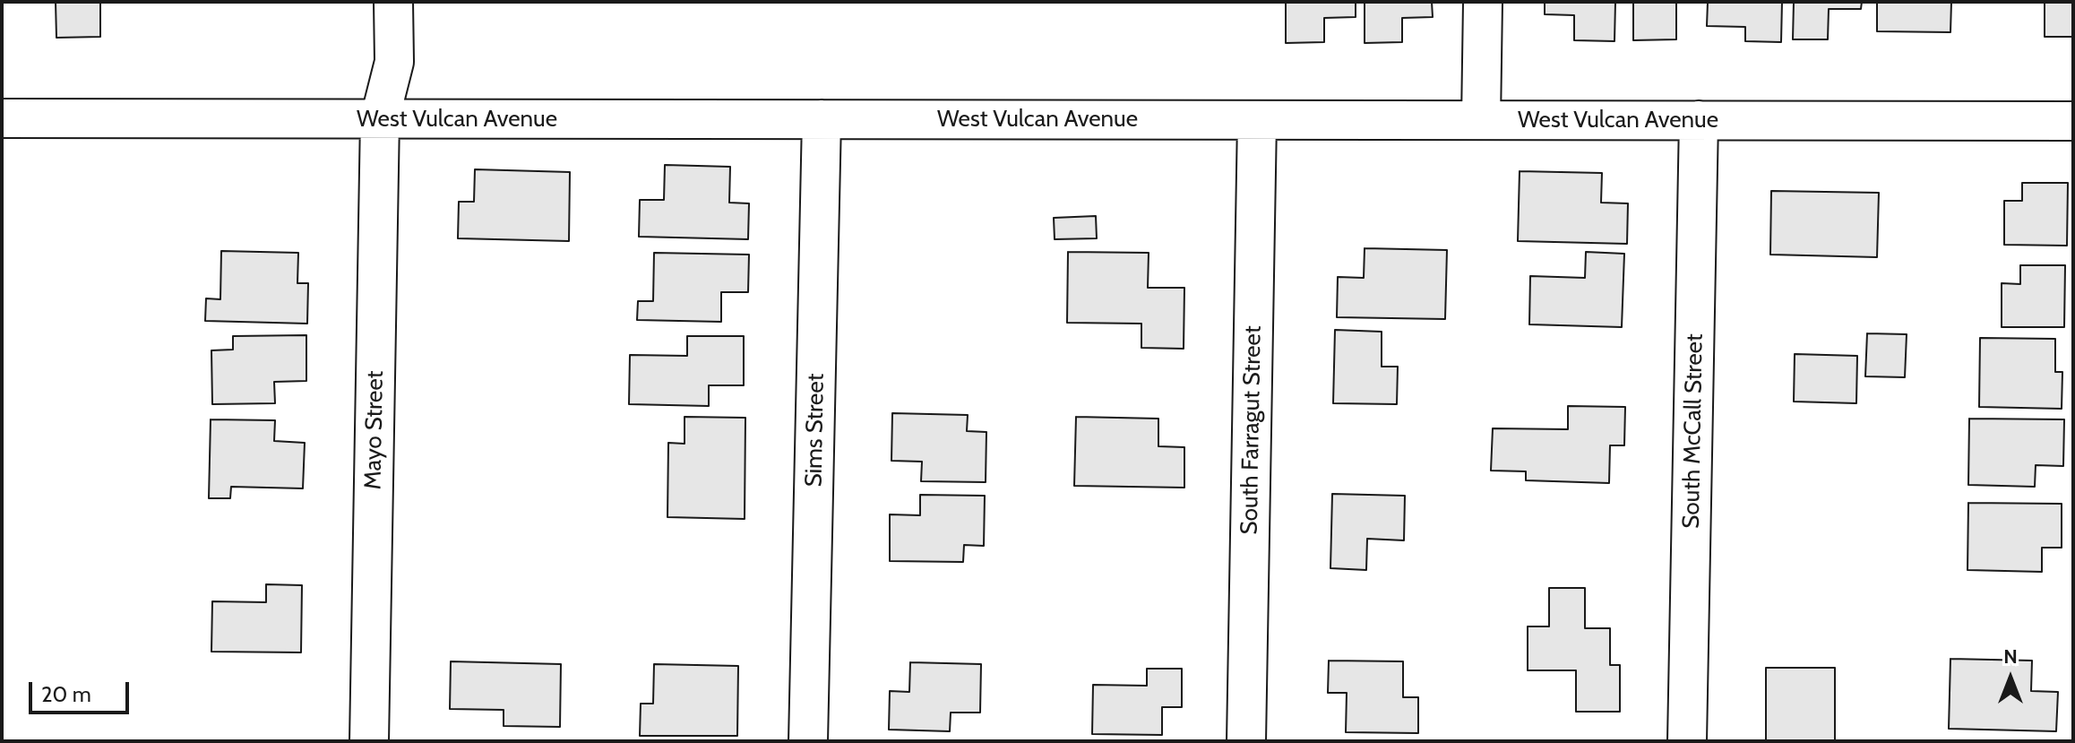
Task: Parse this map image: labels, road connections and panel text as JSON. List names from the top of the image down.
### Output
{
  "streets": {
    "street": [
      "West Vulcan Avenue",
      "Mayo Street",
      "Sims Street",
      "South Farragut Street",
      "South McCall Street"
    ]
  },
  "crossings": [
    ["West Vulcan Avenue", "Mayo Street"],
    ["West Vulcan Avenue", "Sims Street"],
    ["West Vulcan Avenue", "South Farragut Street"],
    ["West Vulcan Avenue", "South McCall Street"]
  ],
  "scale_bar": "20 m",
  "north": "top"
}
